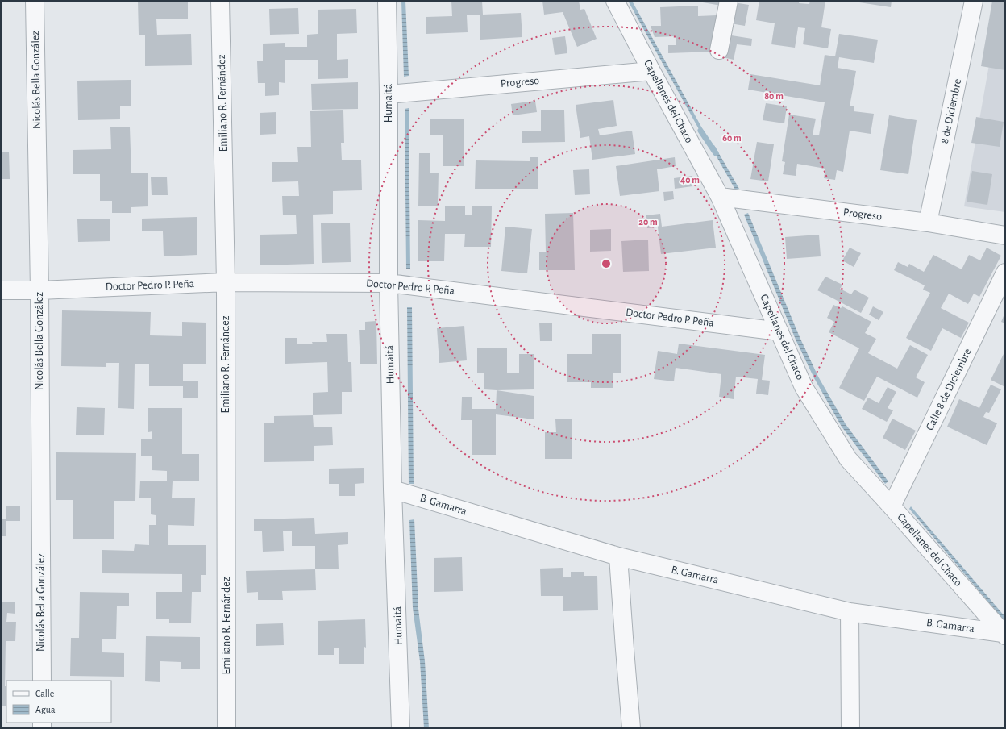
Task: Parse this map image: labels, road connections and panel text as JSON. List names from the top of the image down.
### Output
{
  "streets": {
    "street": [
      "Nicolás Bella González",
      "Progreso",
      "Capellanes del Chaco",
      "Emiliano R. Fernández",
      "Humaitá",
      "8 de Diciembre",
      "Doctor Pedro P. Peña",
      "Calle 8 de Diciembre",
      "B. Gamarra"
    ]
  },
  "crossings": [
    ["Nicolás Bella González", "Doctor Pedro P. Peña"],
    ["Progreso", "Capellanes del Chaco"],
    ["Progreso", "Humaitá"],
    ["Progreso", "8 de Diciembre"],
    ["Capellanes del Chaco", "Doctor Pedro P. Peña"],
    ["Capellanes del Chaco", "Calle 8 de Diciembre"],
    ["Capellanes del Chaco", "B. Gamarra"],
    ["Emiliano R. Fernández", "Doctor Pedro P. Peña"],
    ["Humaitá", "Doctor Pedro P. Peña"],
    ["Humaitá", "B. Gamarra"]
  ],
  "legend": ["Calle", "Agua"],
  "rings": [
    "80 m",
    "60 m",
    "40 m",
    "20 m"
  ]
}
